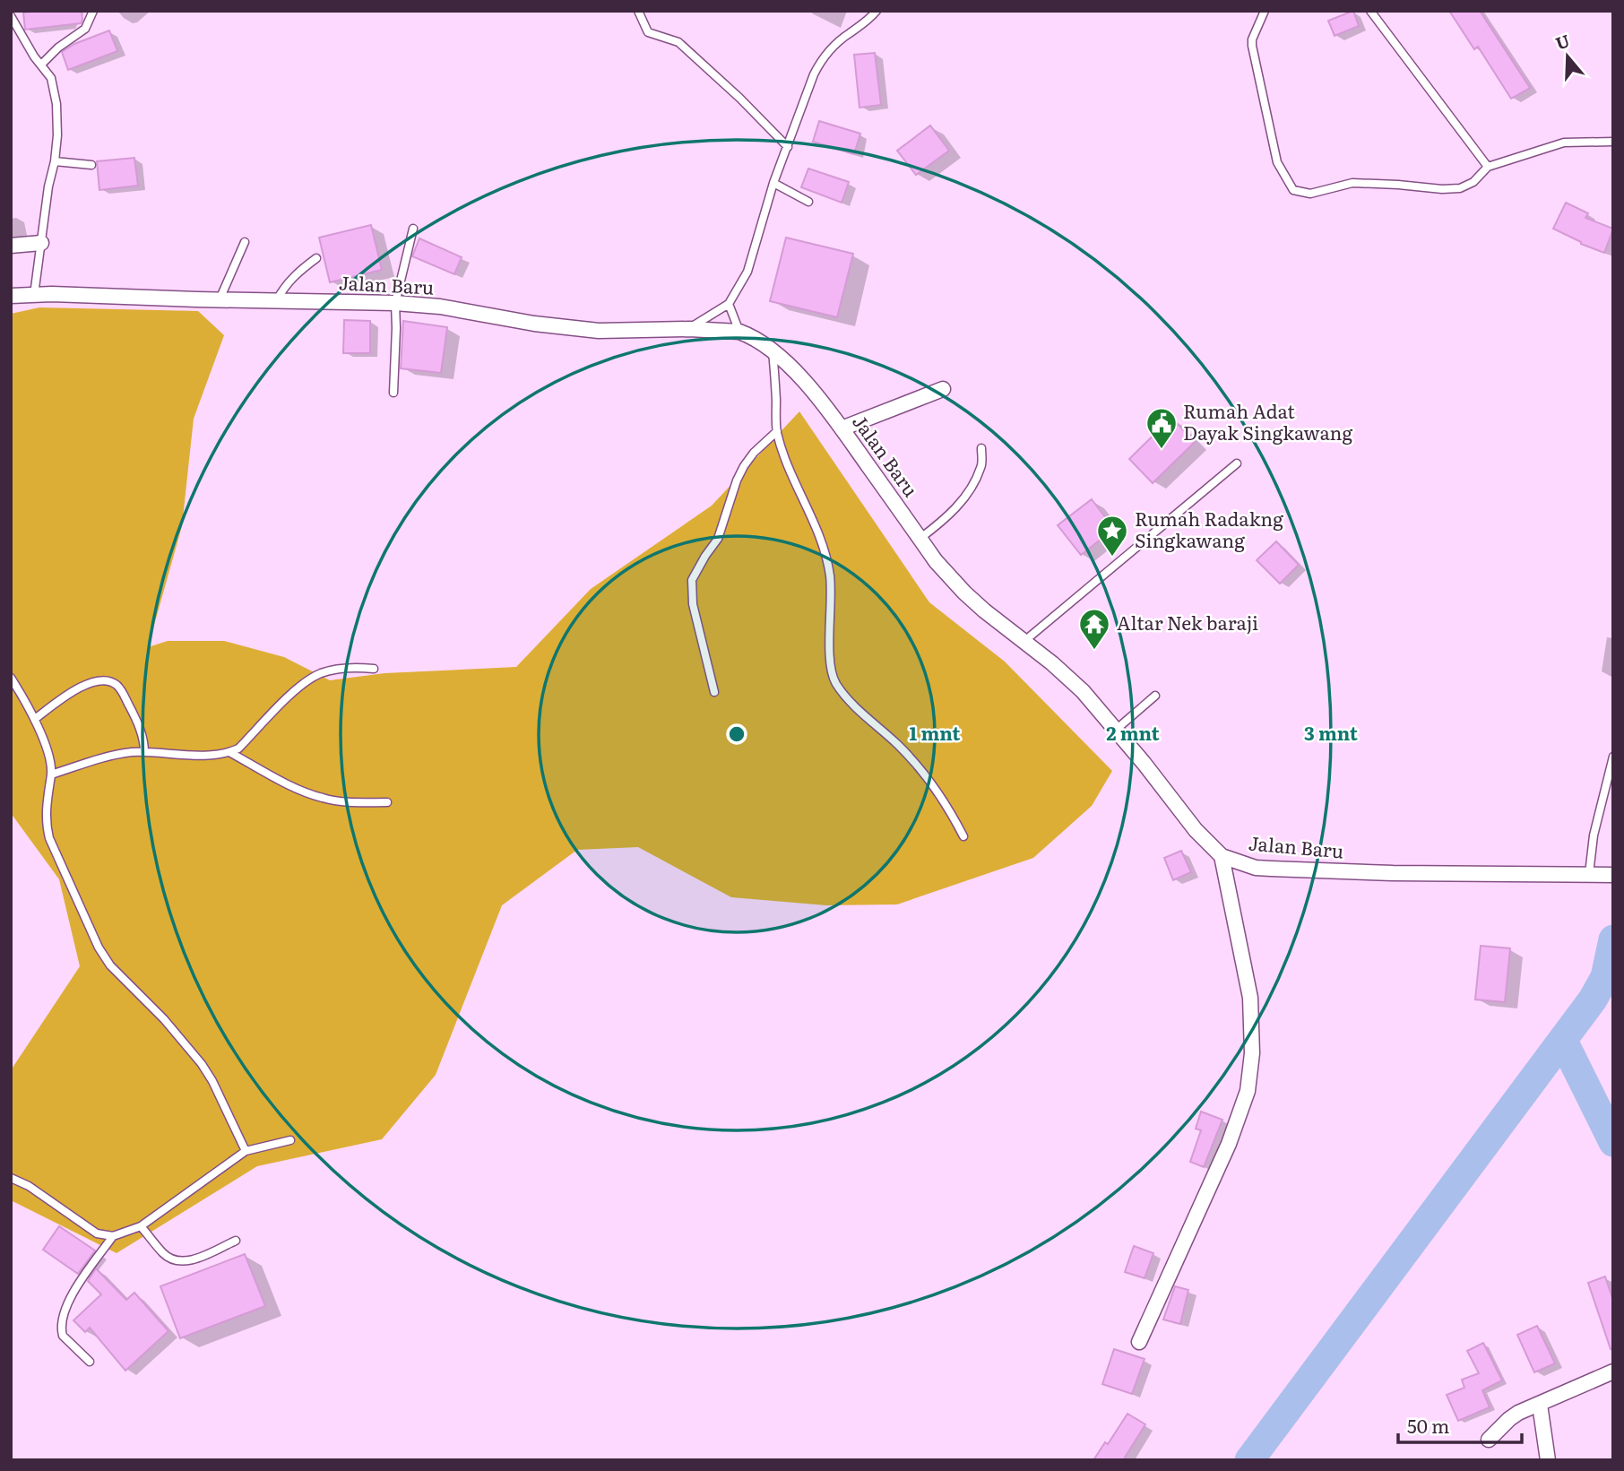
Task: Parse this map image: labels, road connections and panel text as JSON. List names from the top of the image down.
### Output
{
  "streets": {
    "street": ["Jalan Baru"]
  },
  "places": {
    "public building": ["Rumah Adat Dayak Singkawang"],
    "place": ["Rumah Radakng Singkawang"],
    "temple": ["Altar Nek baraji"]
  },
  "scale_bar": "50 m",
  "north": "top",
  "rings": ["1 mnt", "2 mnt", "3 mnt"]
}
